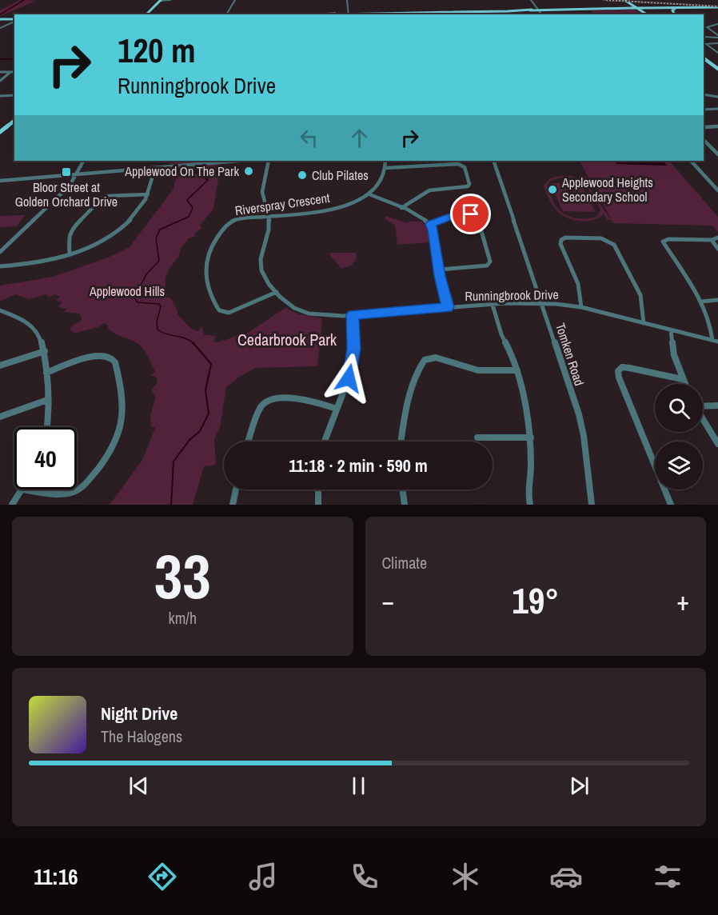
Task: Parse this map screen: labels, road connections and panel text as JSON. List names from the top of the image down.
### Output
{
  "streets": {
    "street": ["Riverspray Crescent", "Runningbrook Drive", "Tomken Road"]
  },
  "crossings": [
    ["Riverspray Crescent", "Runningbrook Drive"],
    ["Runningbrook Drive", "Tomken Road"]
  ],
  "parks": ["Applewood Hills", "Cedarbrook Park"],
  "places": {
    "other": ["Applewood On The Park", "Club Pilates", "Applewood Heights Secondary School"],
    "transit": ["Bloor Street at Golden Orchard Drive"]
  },
  "page": {
    "turn": ["120 m", "Runningbrook Drive"],
    "limit": "40",
    "trip": "11:18 · 2 min · 590 m",
    "tile": [
      ["33", "km/h"],
      "Climate"
    ],
    "heat": ["−", "19°", "+"],
    "song": ["Night Drive", "The Halogens"],
    "tabs": "11:16"
  }
}
